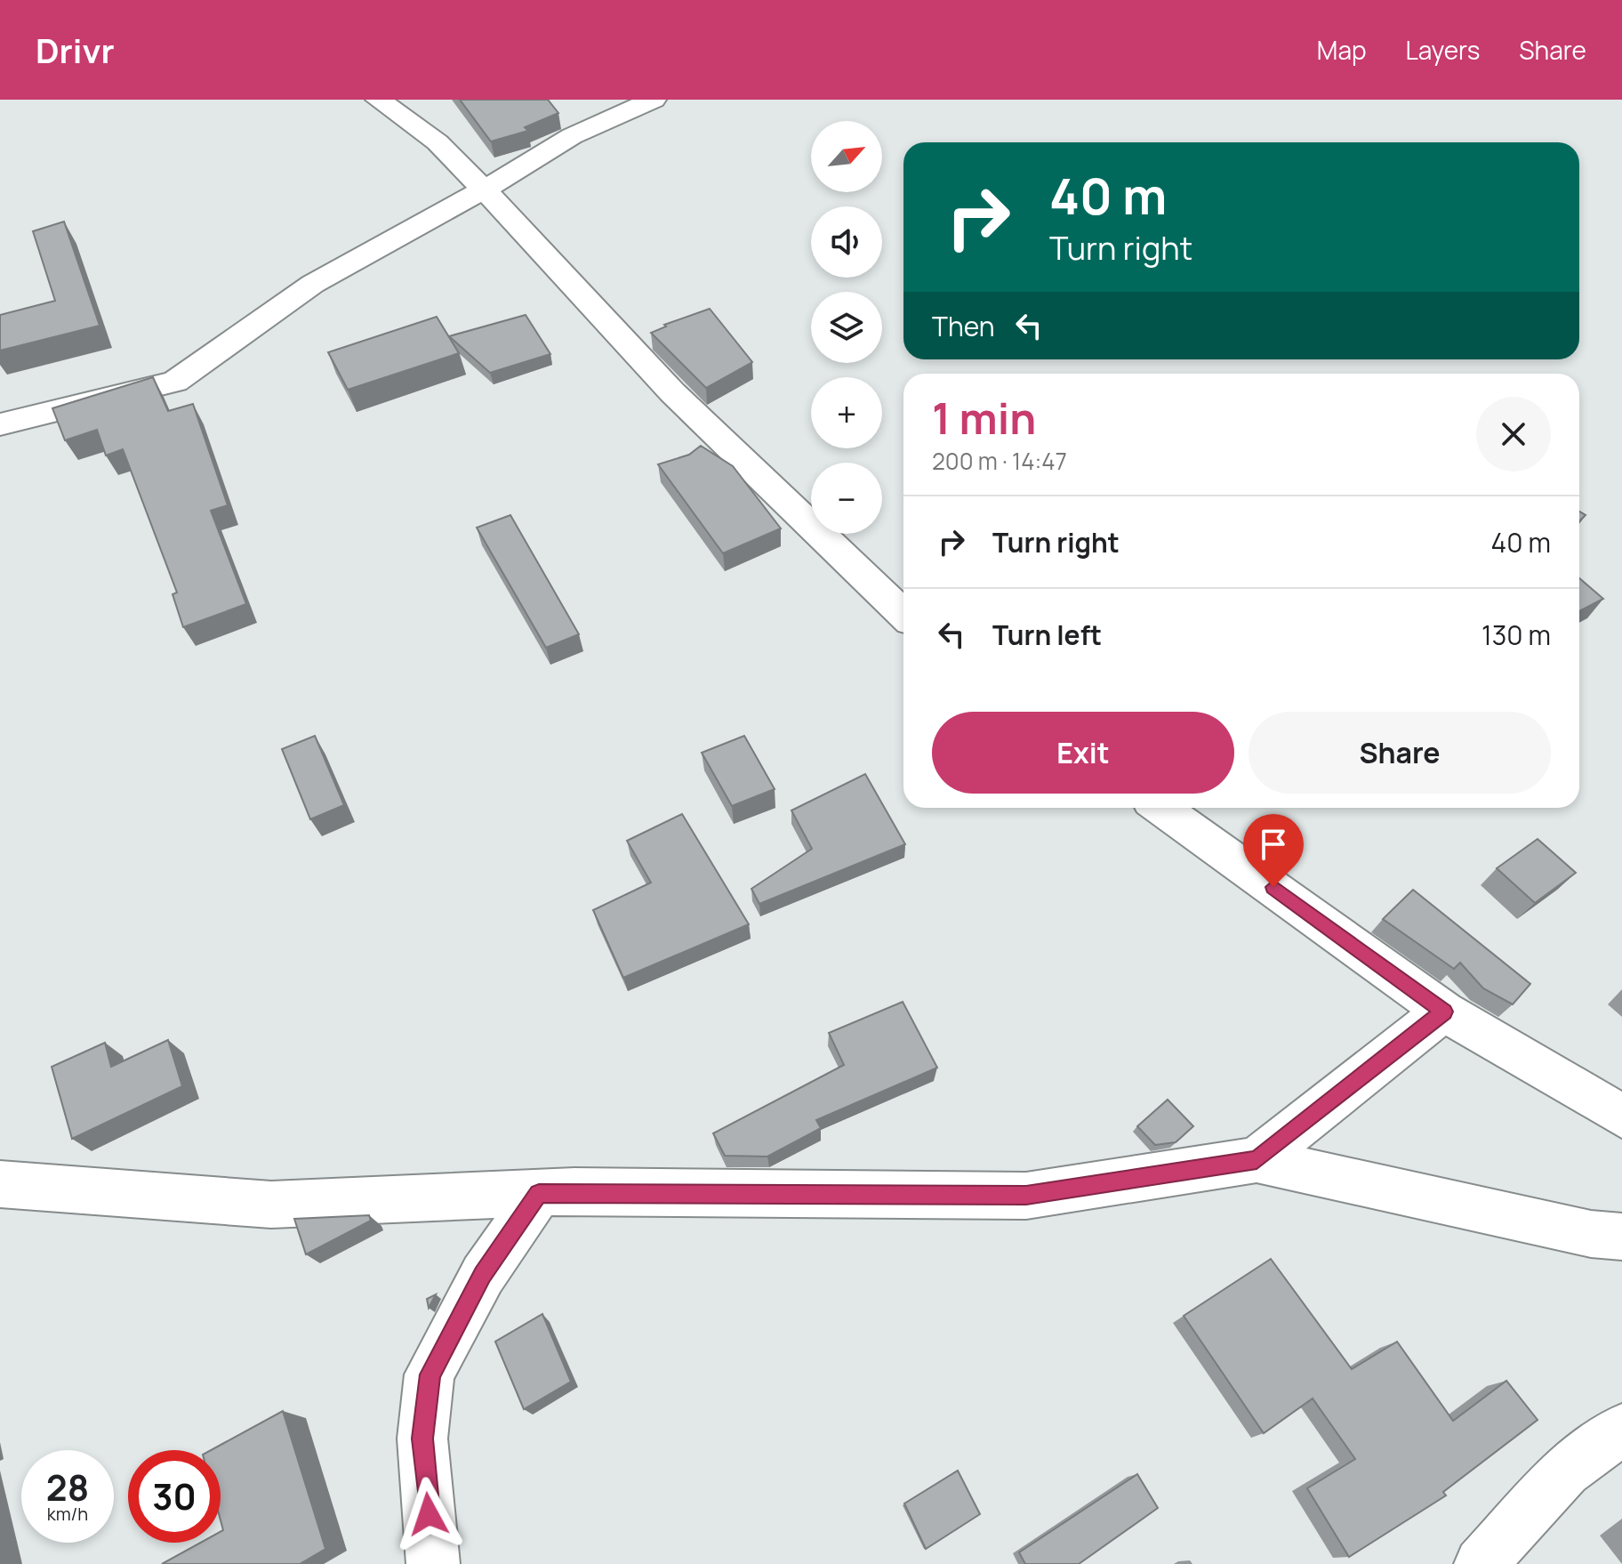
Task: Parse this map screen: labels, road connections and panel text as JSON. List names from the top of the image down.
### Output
{
  "north": "top right",
  "page": {
    "header": "Drivr",
    "nav": ["Map", "Layers", "Share"],
    "map_buttons": ["+", "−"],
    "turn": ["40 m", "Turn right"],
    "then": "Then",
    "heading": ["1 min", "200 m · 14:47"],
    "list": [
      {
        "name": "Turn right",
        "value": "40 m"
      },
      {
        "name": "Turn left",
        "value": "130 m"
      }
    ],
    "buttons": ["Exit", "Share"],
    "speed": "28 km/h",
    "limit": "30"
  }
}
